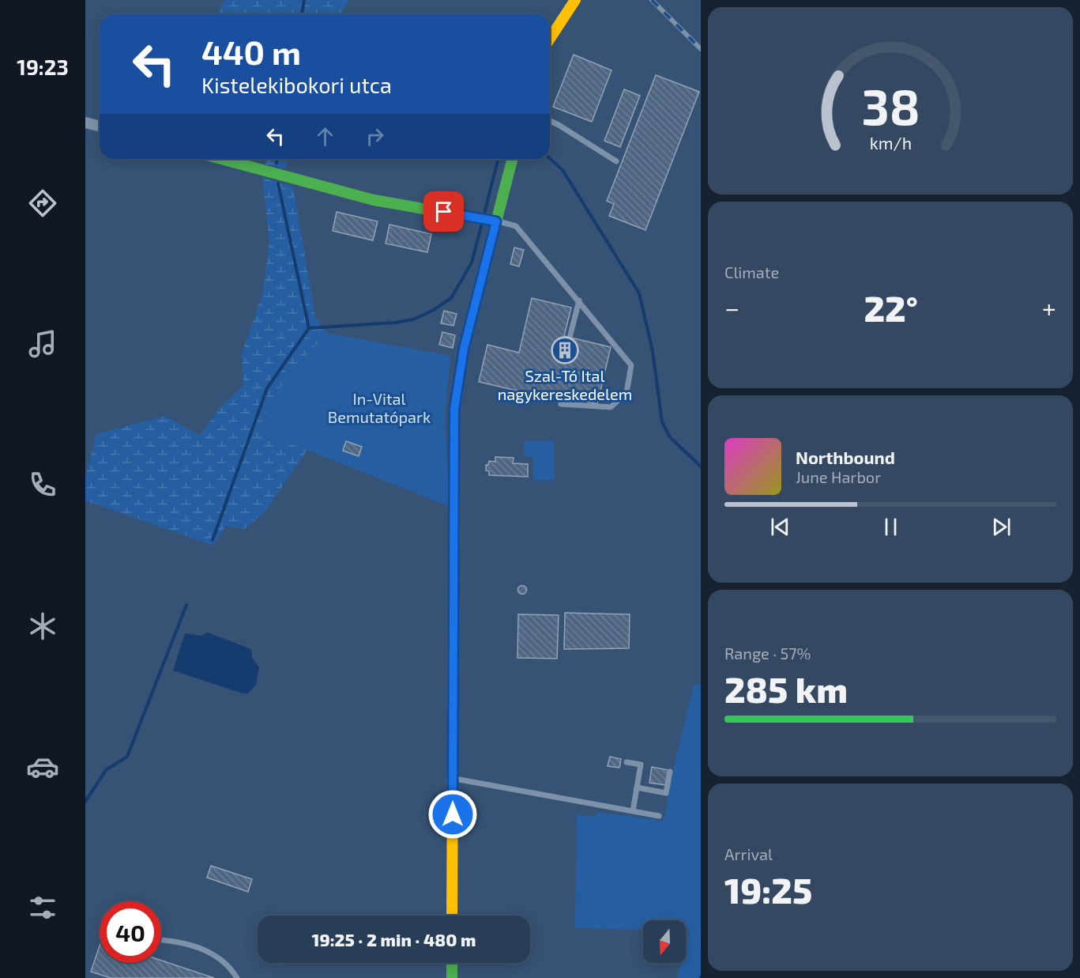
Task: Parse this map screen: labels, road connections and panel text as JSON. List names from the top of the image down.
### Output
{
  "parks": ["In-Vital Bemutatópark"],
  "places": {
    "building": ["Szal-Tó Ital nagykereskedelem"]
  },
  "north": "bottom",
  "page": {
    "tabs": "19:23",
    "turn": ["440 m", "Kistelekibokori utca"],
    "tile": [
      "Climate",
      ["Range · 57%", "285 km"],
      ["Arrival", "19:25"]
    ],
    "heat": ["−", "22°", "+"],
    "song": ["Northbound", "June Harbor"],
    "limit": "40",
    "trip": "19:25 · 2 min · 480 m",
    "gauge": ["38", "km/h"]
  }
}
